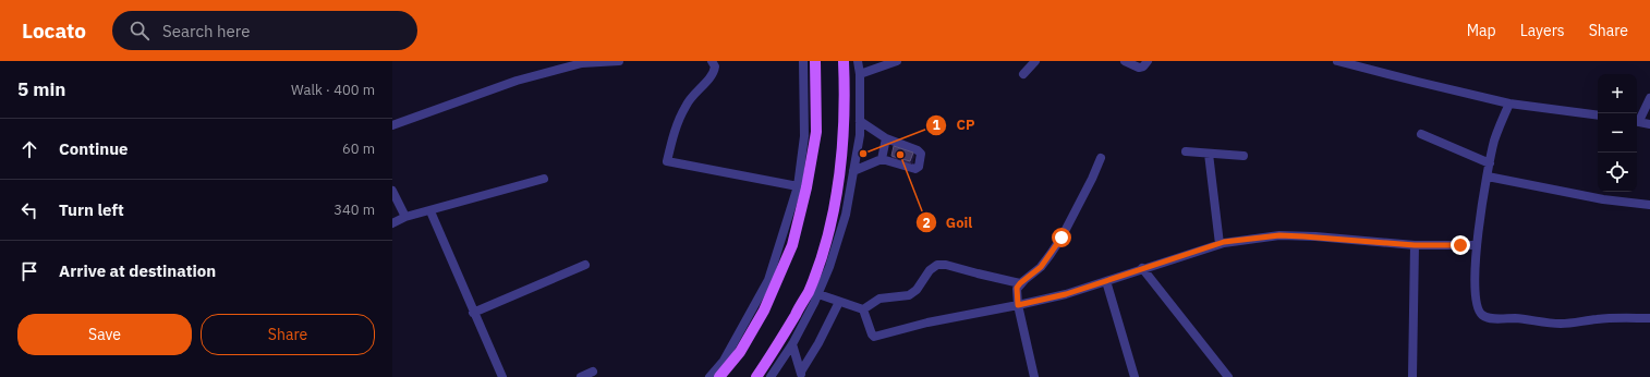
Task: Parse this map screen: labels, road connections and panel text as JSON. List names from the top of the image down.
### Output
{
  "places": ["CP", "Goil"],
  "page": {
    "header": "Locato",
    "search": "Search here",
    "nav": ["Map", "Layers", "Share"],
    "heading": ["5 min", "Walk · 400 m"],
    "map_buttons": ["+", "−"],
    "list": [
      ["Continue", "60 m"],
      ["Turn left", "340 m"],
      "Arrive at destination"
    ],
    "buttons": ["Save", "Share"]
  }
}
